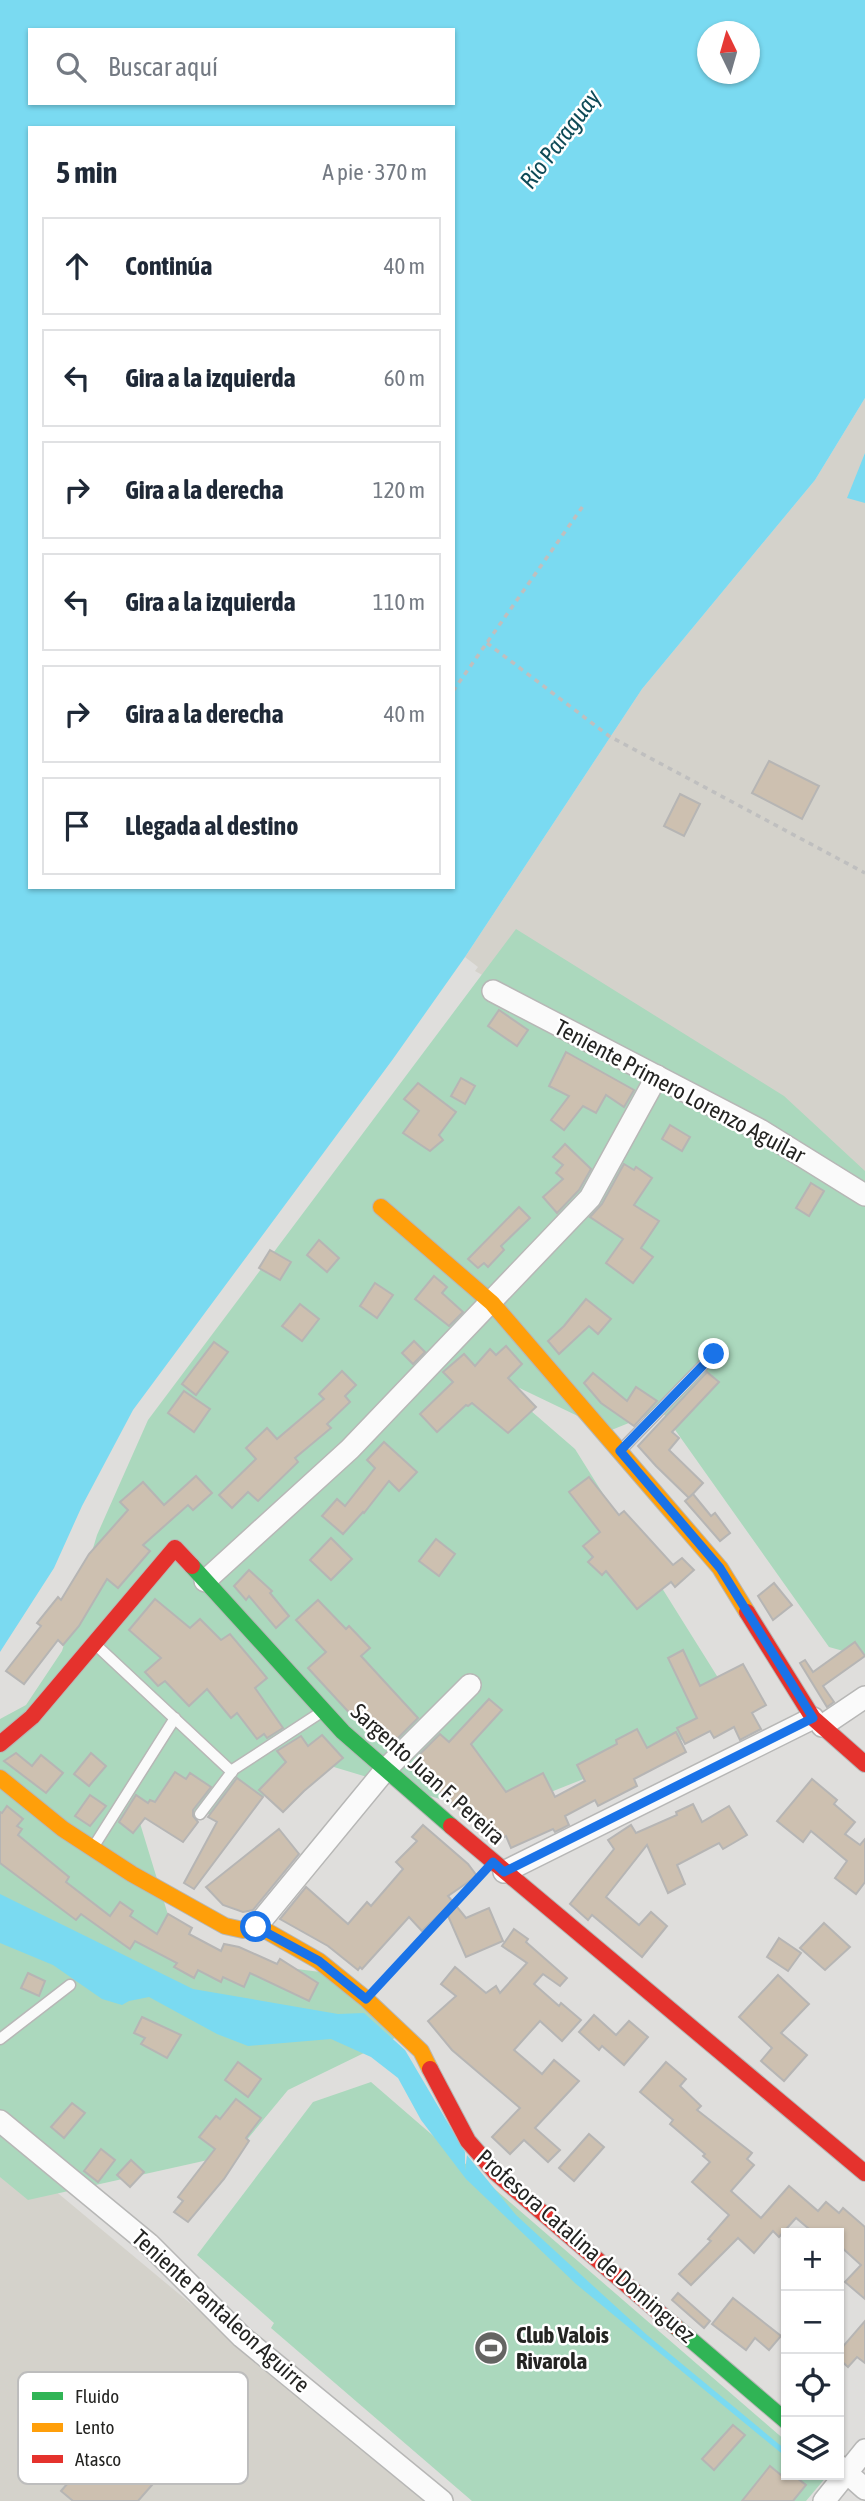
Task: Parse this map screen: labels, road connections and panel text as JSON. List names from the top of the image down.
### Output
{
  "streets": {
    "street": [
      "Teniente Primero Lorenzo Aguilar",
      "Sargento Juan F. Pereira",
      "Profesora Catalina de Dominguez",
      "Teniente Pantaleon Aguirre"
    ]
  },
  "water": ["Río Paraguay"],
  "places": {
    "sports": ["Club Valois Rivarola"]
  },
  "legend": ["Fluido", "Lento", "Atasco"],
  "north": "top",
  "page": {
    "search": "Buscar aquí",
    "heading": ["5 min", "A pie · 370 m"],
    "list": [
      ["Continúa", "40 m"],
      ["Gira a la izquierda", "60 m"],
      ["Gira a la derecha", "120 m"],
      ["Gira a la izquierda", "110 m"],
      ["Gira a la derecha", "40 m"],
      "Llegada al destino"
    ],
    "map_buttons": ["+", "−"]
  }
}
